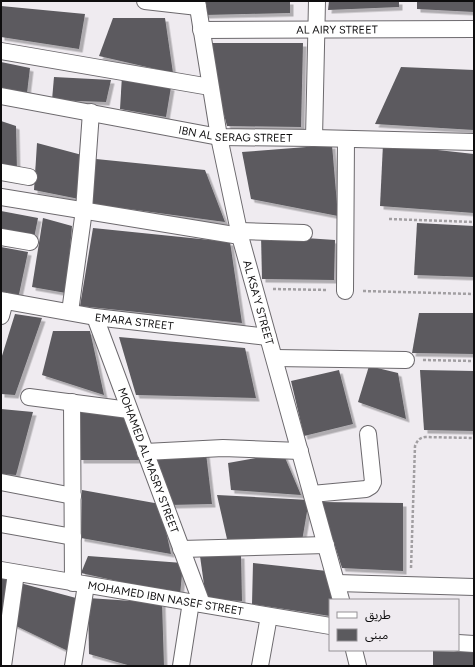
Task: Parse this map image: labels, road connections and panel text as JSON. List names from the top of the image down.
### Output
{
  "streets": {
    "street": [
      "AL AIRY STREET",
      "IBN AL SERAG STREET",
      "AL KSA'Y STREET",
      "EMARA STREET",
      "MOHAMED AL MASRY STREET",
      "MOHAMED IBN NASEF STREET"
    ]
  },
  "crossings": [
    ["AL AIRY STREET", "AL KSA'Y STREET"],
    ["IBN AL SERAG STREET", "AL KSA'Y STREET"],
    ["AL KSA'Y STREET", "EMARA STREET"],
    ["EMARA STREET", "MOHAMED AL MASRY STREET"],
    ["MOHAMED AL MASRY STREET", "MOHAMED IBN NASEF STREET"]
  ],
  "legend": ["طريق", "مبنى"]
}
